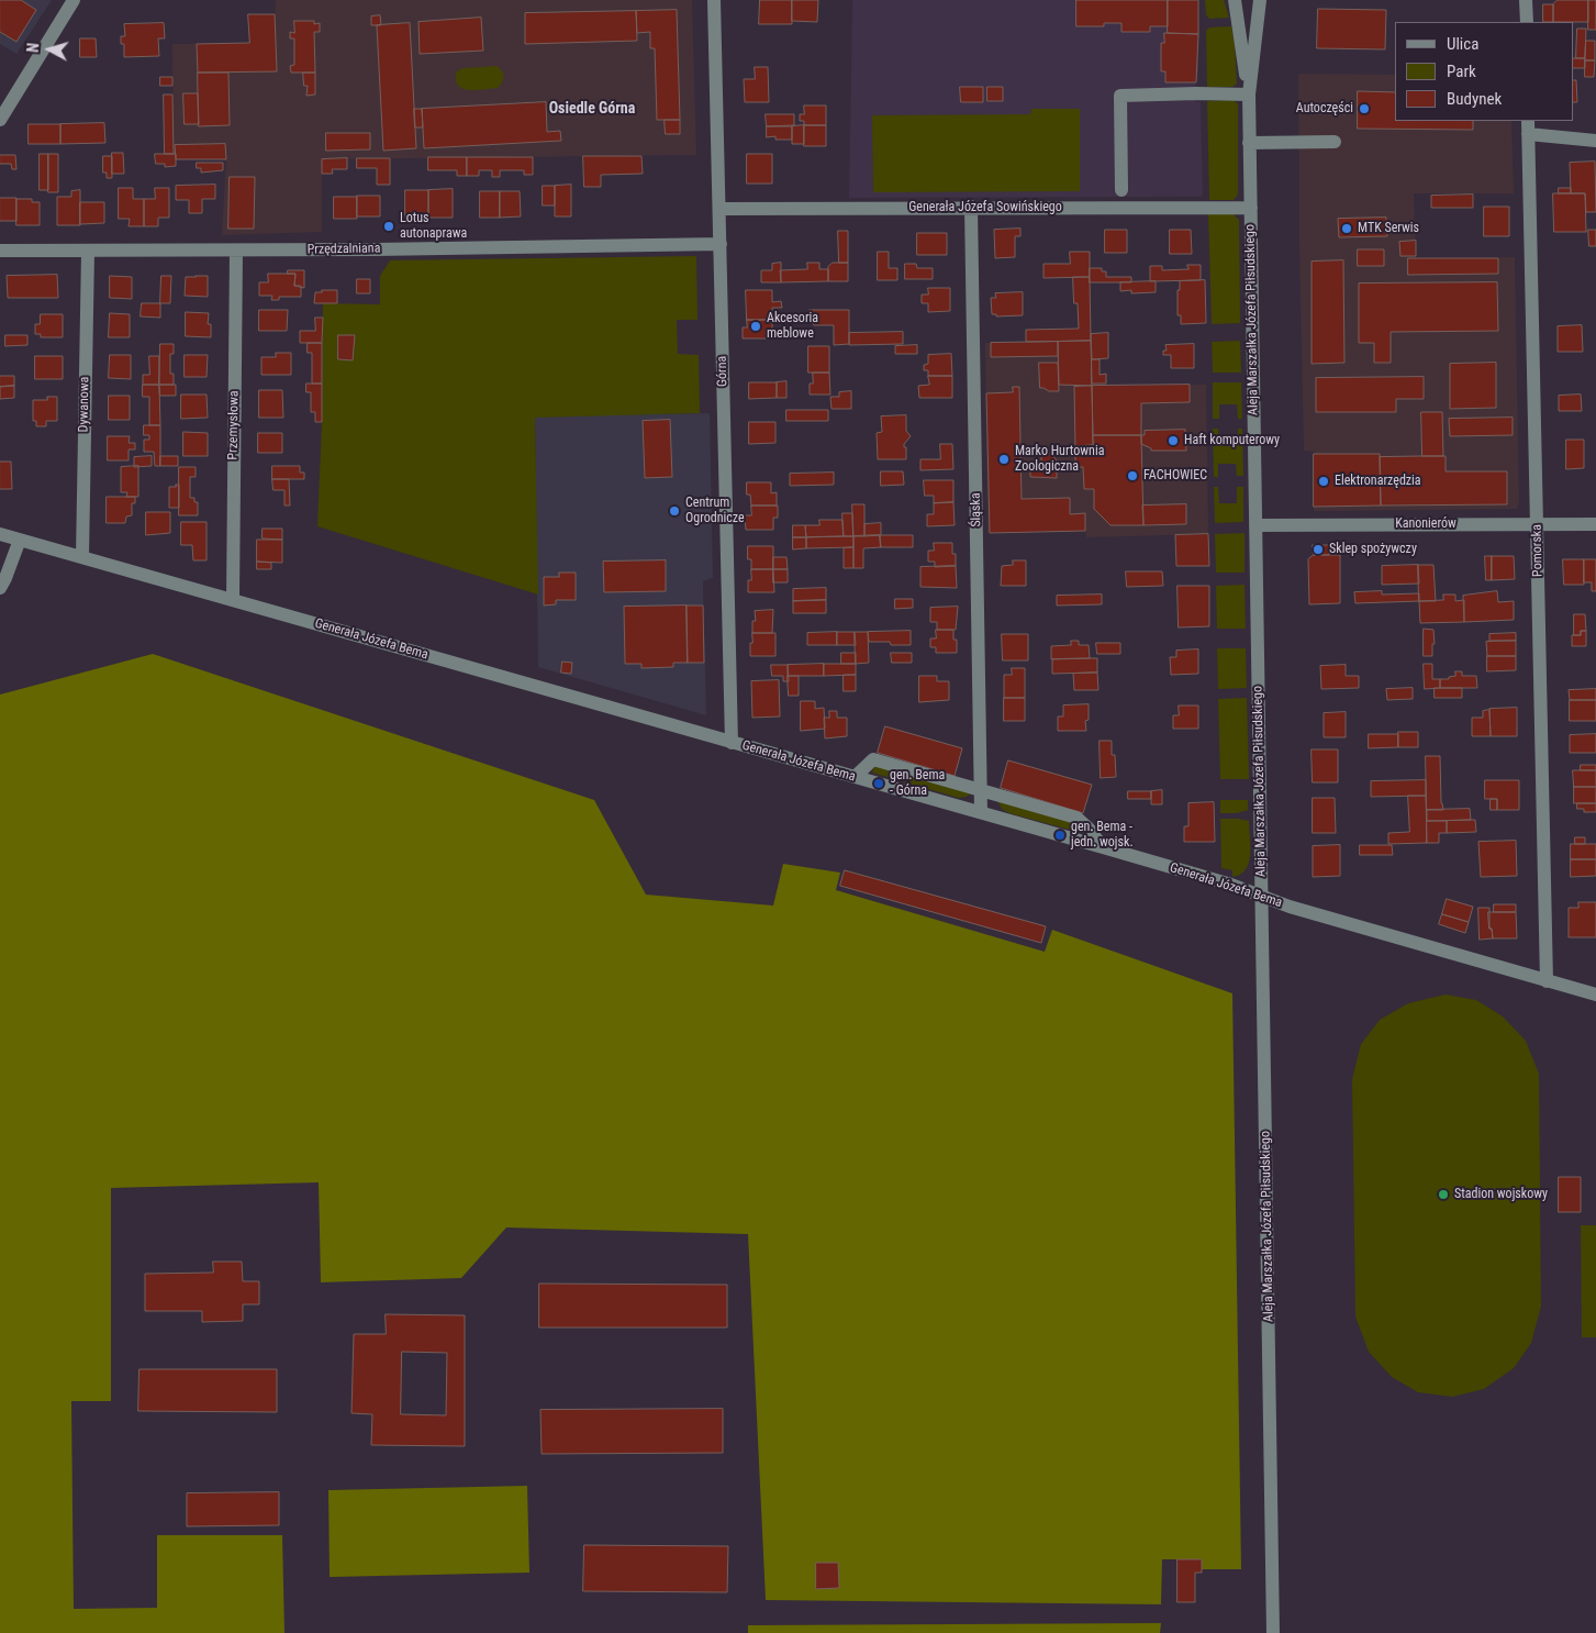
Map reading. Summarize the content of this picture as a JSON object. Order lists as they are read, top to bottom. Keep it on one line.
{"streets":{"street":["Generała Józefa Sowińskiego","Przędzalniana","Aleja Marszałka Józefa Piłsudskiego","Górna","Dywanowa","Przemysłowa","Śląska","Kanonierów","Pomorska","Generała Józefa Bema"]},"crossings":[["Generała Józefa Sowińskiego","Aleja Marszałka Józefa Piłsudskiego"],["Generała Józefa Sowińskiego","Górna"],["Generała Józefa Sowińskiego","Śląska"],["Przędzalniana","Górna"],["Przędzalniana","Dywanowa"],["Przędzalniana","Przemysłowa"],["Aleja Marszałka Józefa Piłsudskiego","Kanonierów"],["Aleja Marszałka Józefa Piłsudskiego","Generała Józefa Bema"],["Górna","Generała Józefa Bema"],["Dywanowa","Generała Józefa Bema"],["Przemysłowa","Generała Józefa Bema"],["Śląska","Generała Józefa Bema"],["Kanonierów","Pomorska"],["Pomorska","Generała Józefa Bema"]],"districts":["Osiedle Górna"],"places":["Autoczęści","Lotus autonaprawa","MTK Serwis","Akcesoria meblowe","Haft komputerowy","Marko Hurtownia Zoologiczna","FACHOWIEC","Elektronarzędzia","Centrum Ogrodnicze","Sklep spożywczy","gen. Bema - Górna","gen. Bema - jedn. wojsk.","Stadion wojskowy"],"legend":["Ulica","Park","Budynek"],"north":"left"}
